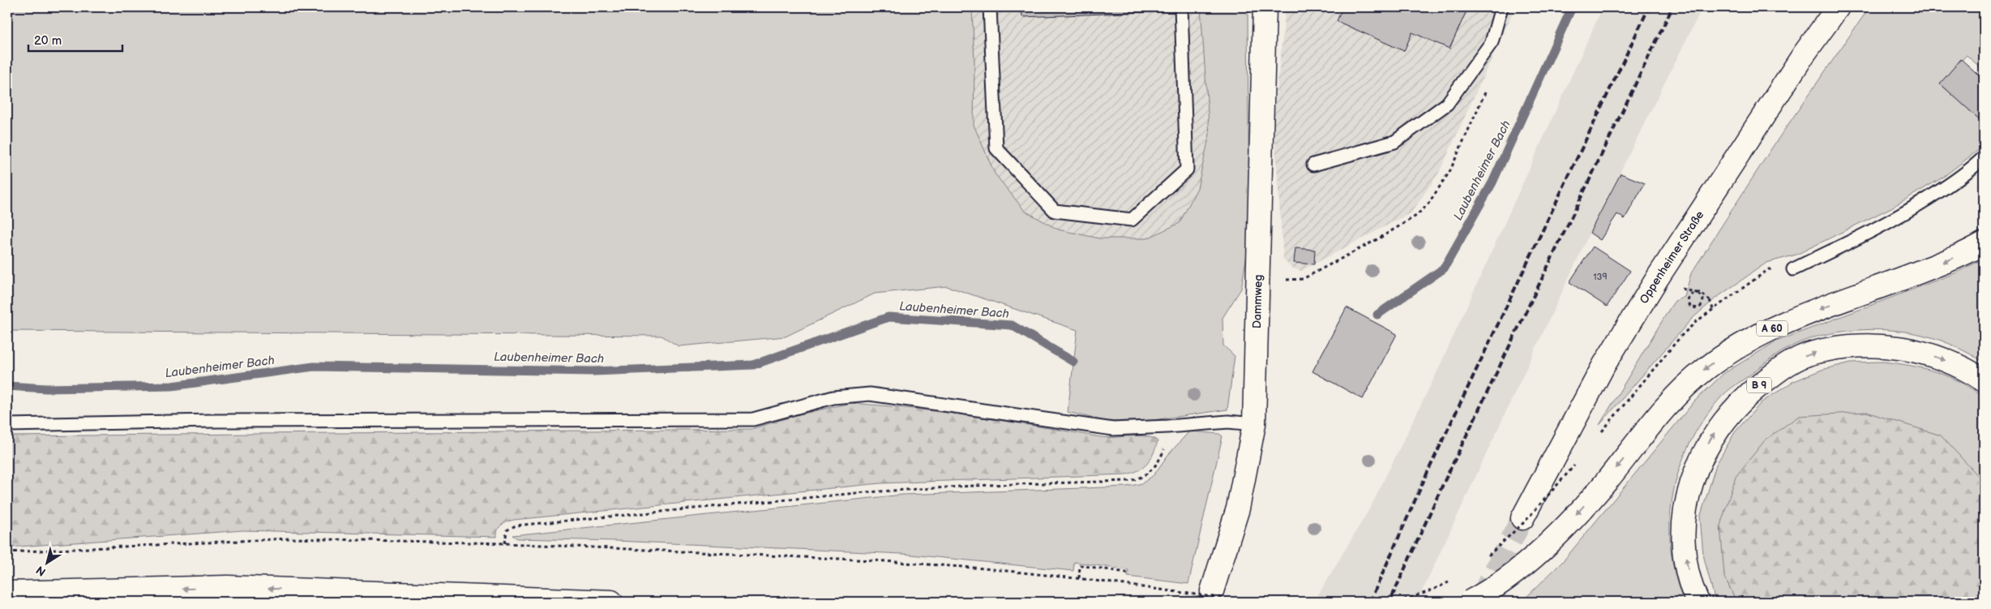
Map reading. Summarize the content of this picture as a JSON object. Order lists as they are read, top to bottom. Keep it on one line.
{"streets":{"main road":["Oppenheimer Straße","Dammweg","A 60","B 9"]},"water":["Laubenheimer Bach"],"house_numbers":["139"],"scale_bar":"20 m","north":"bottom left"}
